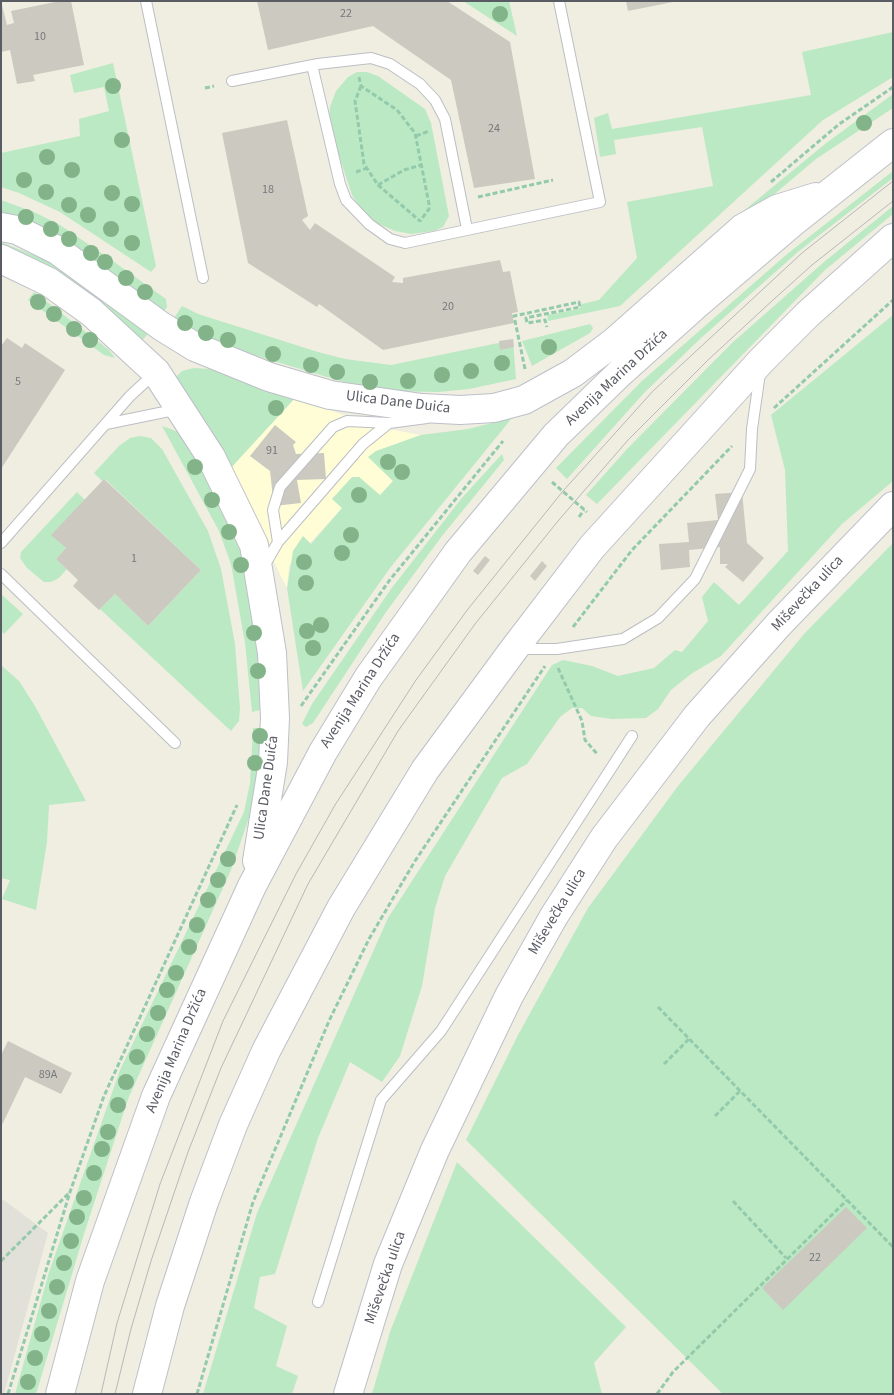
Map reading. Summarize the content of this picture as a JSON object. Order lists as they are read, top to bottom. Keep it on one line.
{"streets":{"main road":["Avenija Marina Držića","Ulica Dane Duića","Miševečka ulica"]},"crossings":[["Avenija Marina Držića","Ulica Dane Duića"]],"house_numbers":["22","10","24","18","20","5","91","1","89A","22"]}
